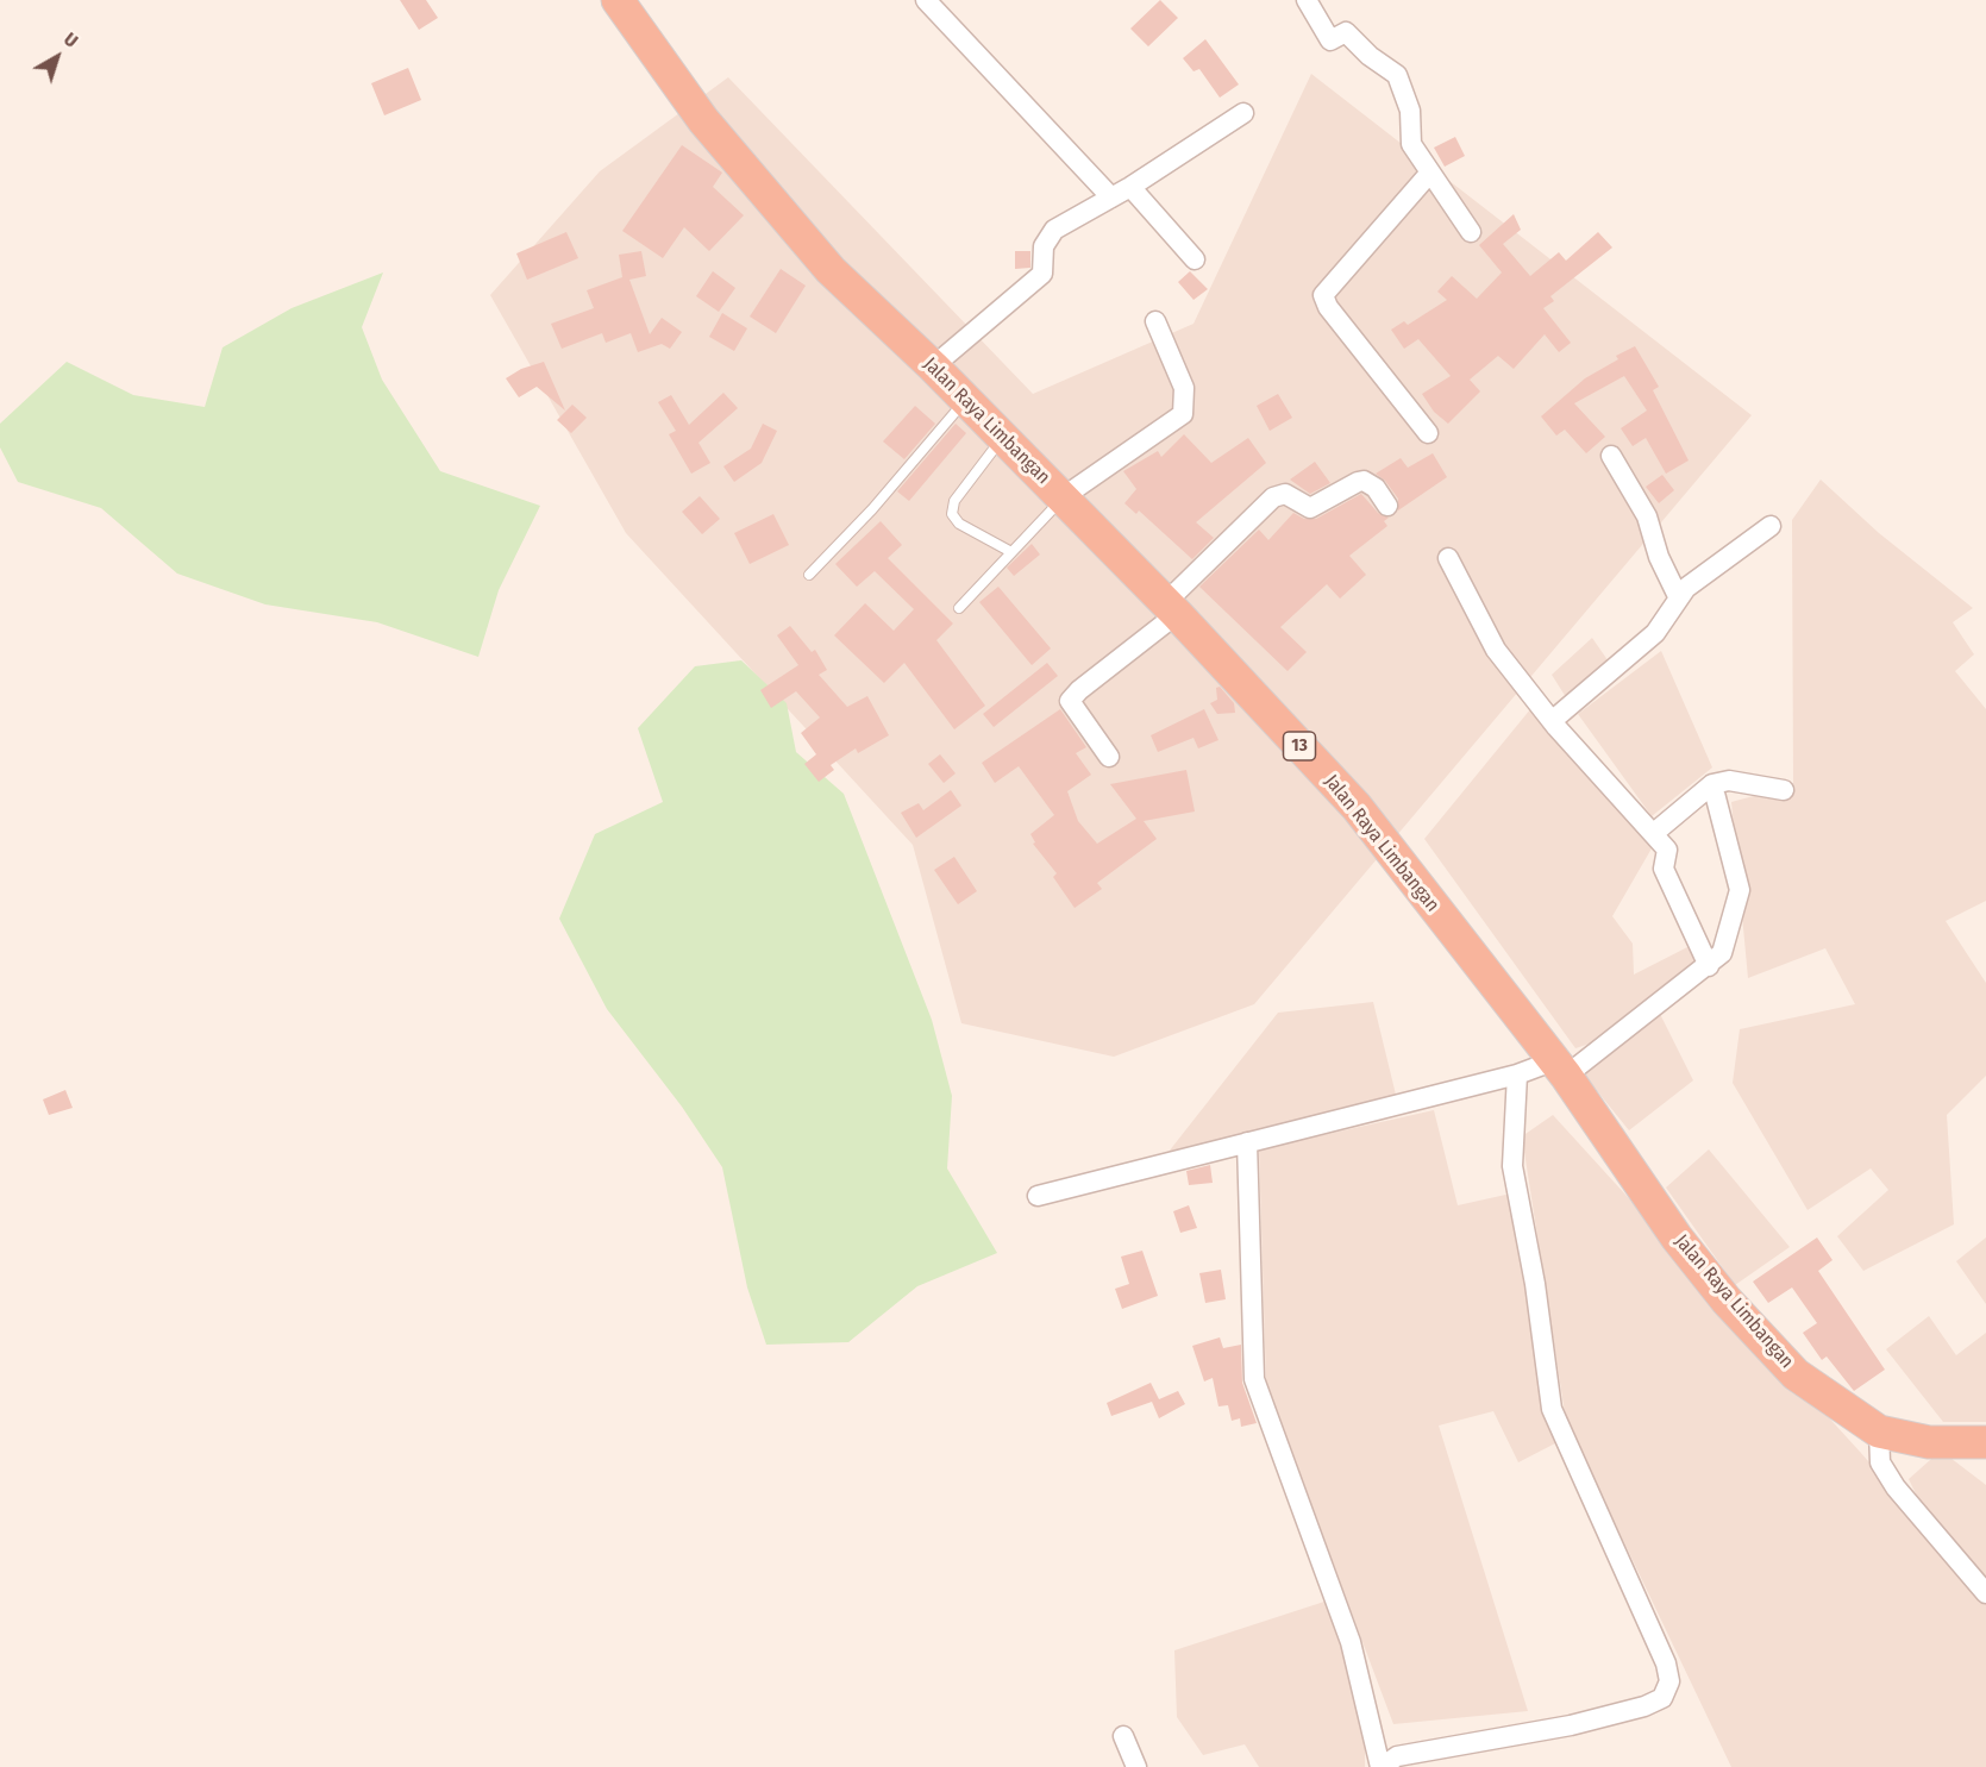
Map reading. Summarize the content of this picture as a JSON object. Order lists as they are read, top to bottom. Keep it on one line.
{"streets":{"highway":["Jalan Raya Limbangan","13"]},"north":"top right"}
